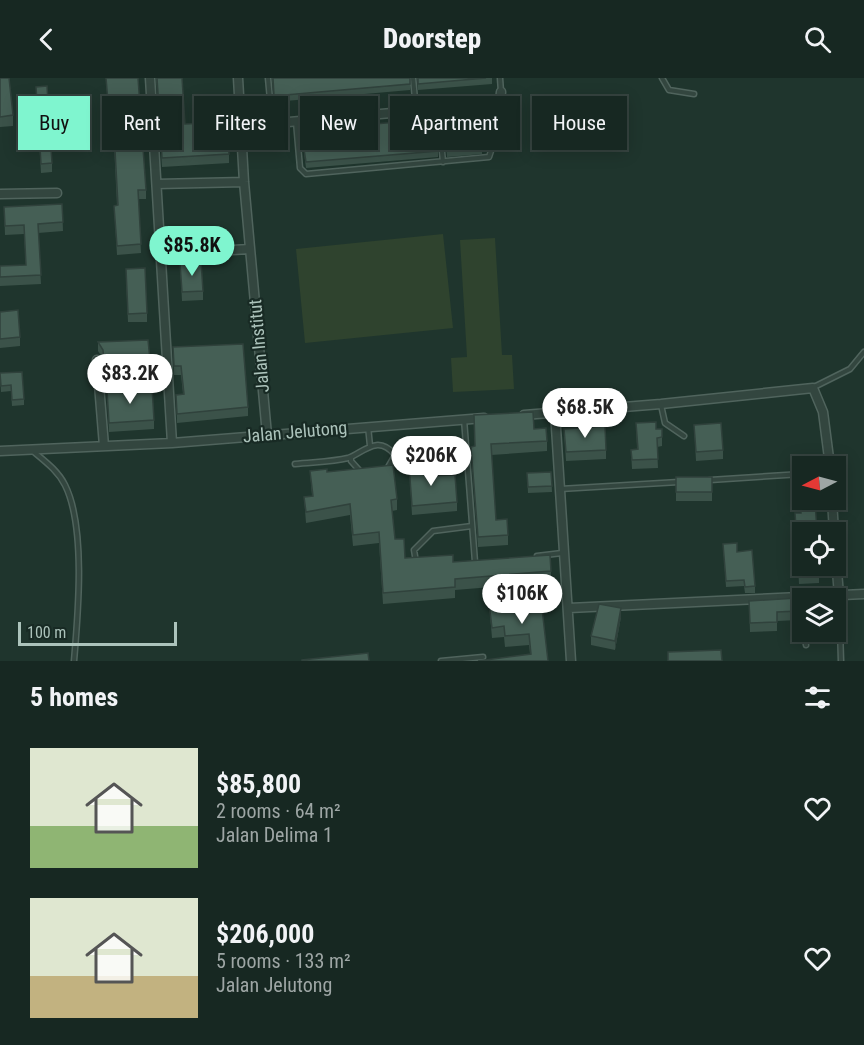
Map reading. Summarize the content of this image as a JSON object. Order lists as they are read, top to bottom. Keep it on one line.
{"streets":{"street":["Jalan Institut","Jalan Jelutong"]},"crossings":[["Jalan Institut","Jalan Jelutong"]],"scale_bar":"100 m","north":"left","page":{"header":"Doorstep","chip":["Buy","Rent","Filters","New","Apartment","House"],"price":["$85.8K","$83.2K","$68.5K","$206K","$106K"],"scale":"100 m","heading":"5 homes","list":[{"name":"$85,800","note":"2 rooms · 64 m² · Jalan Delima 1"},{"name":"$206,000","note":"5 rooms · 133 m² · Jalan Jelutong"}]}}
